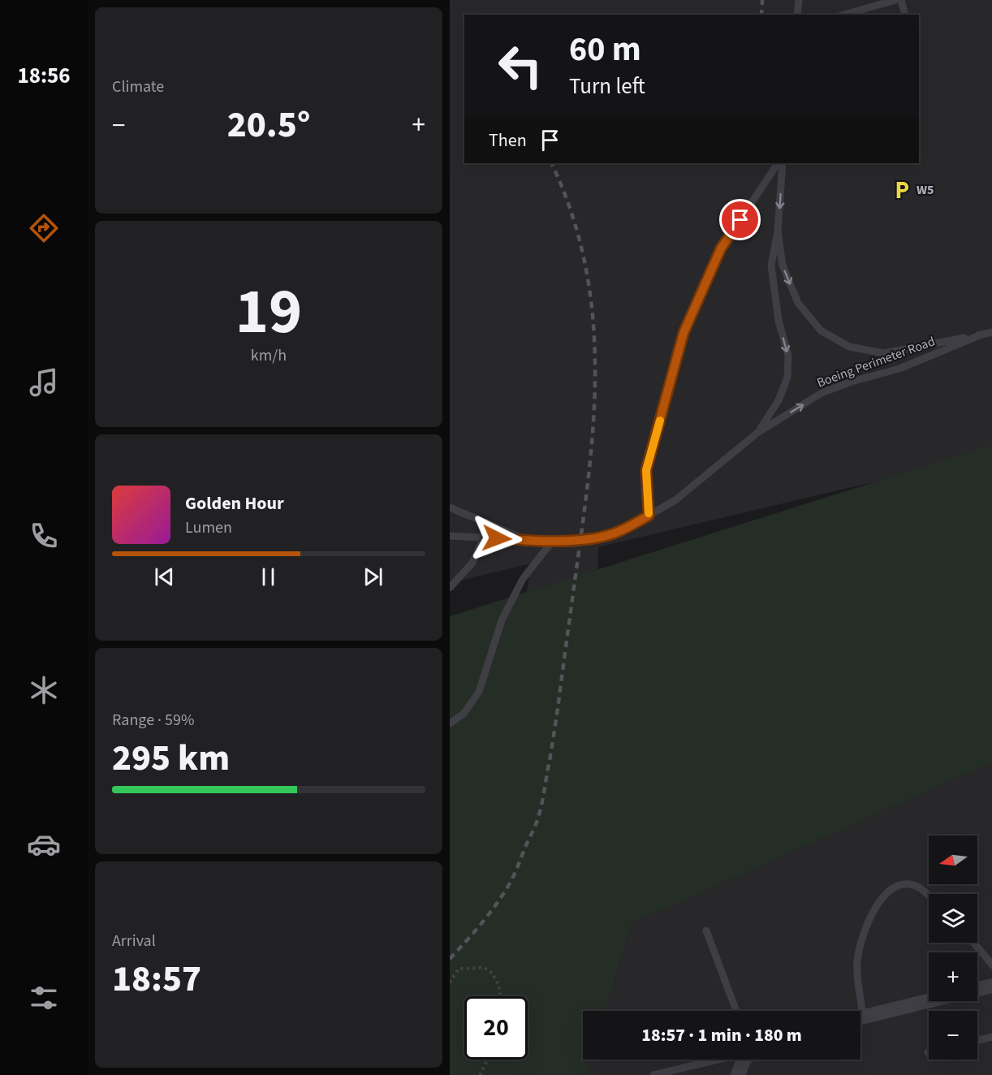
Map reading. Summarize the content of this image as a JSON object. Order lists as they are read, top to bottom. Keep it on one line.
{"streets":{"lane":["Boeing Perimeter Road"]},"places":{"parking":["W5"]},"north":"left","page":{"tabs":"18:56","tile":["Climate",["19","km/h"],["Range · 59%","295 km"],["Arrival","18:57"]],"turn":["60 m","Turn left"],"heat":["−","20.5°","+"],"then":"Then","song":["Golden Hour","Lumen"],"map_buttons":["+","−"],"limit":"20","trip":"18:57 · 1 min · 180 m"}}
